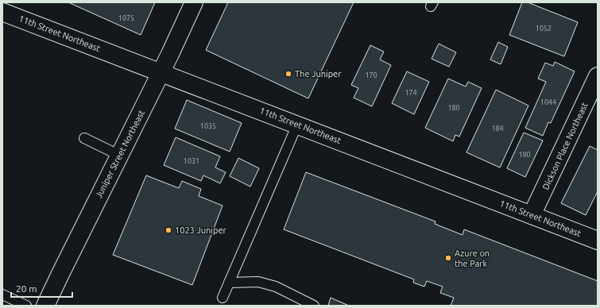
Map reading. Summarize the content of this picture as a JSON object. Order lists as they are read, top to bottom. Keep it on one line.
{"streets":{"street":["11th Street Northeast","Dickson Place Northeast","Juniper Street Northeast"]},"crossings":[["11th Street Northeast","Dickson Place Northeast"],["11th Street Northeast","Juniper Street Northeast"]],"places":["The Juniper","1023 Juniper","Azure on the Park"],"house_numbers":["1075","1052","170","174","1044","180","1035","184","190","1031"],"scale_bar":"20 m"}
